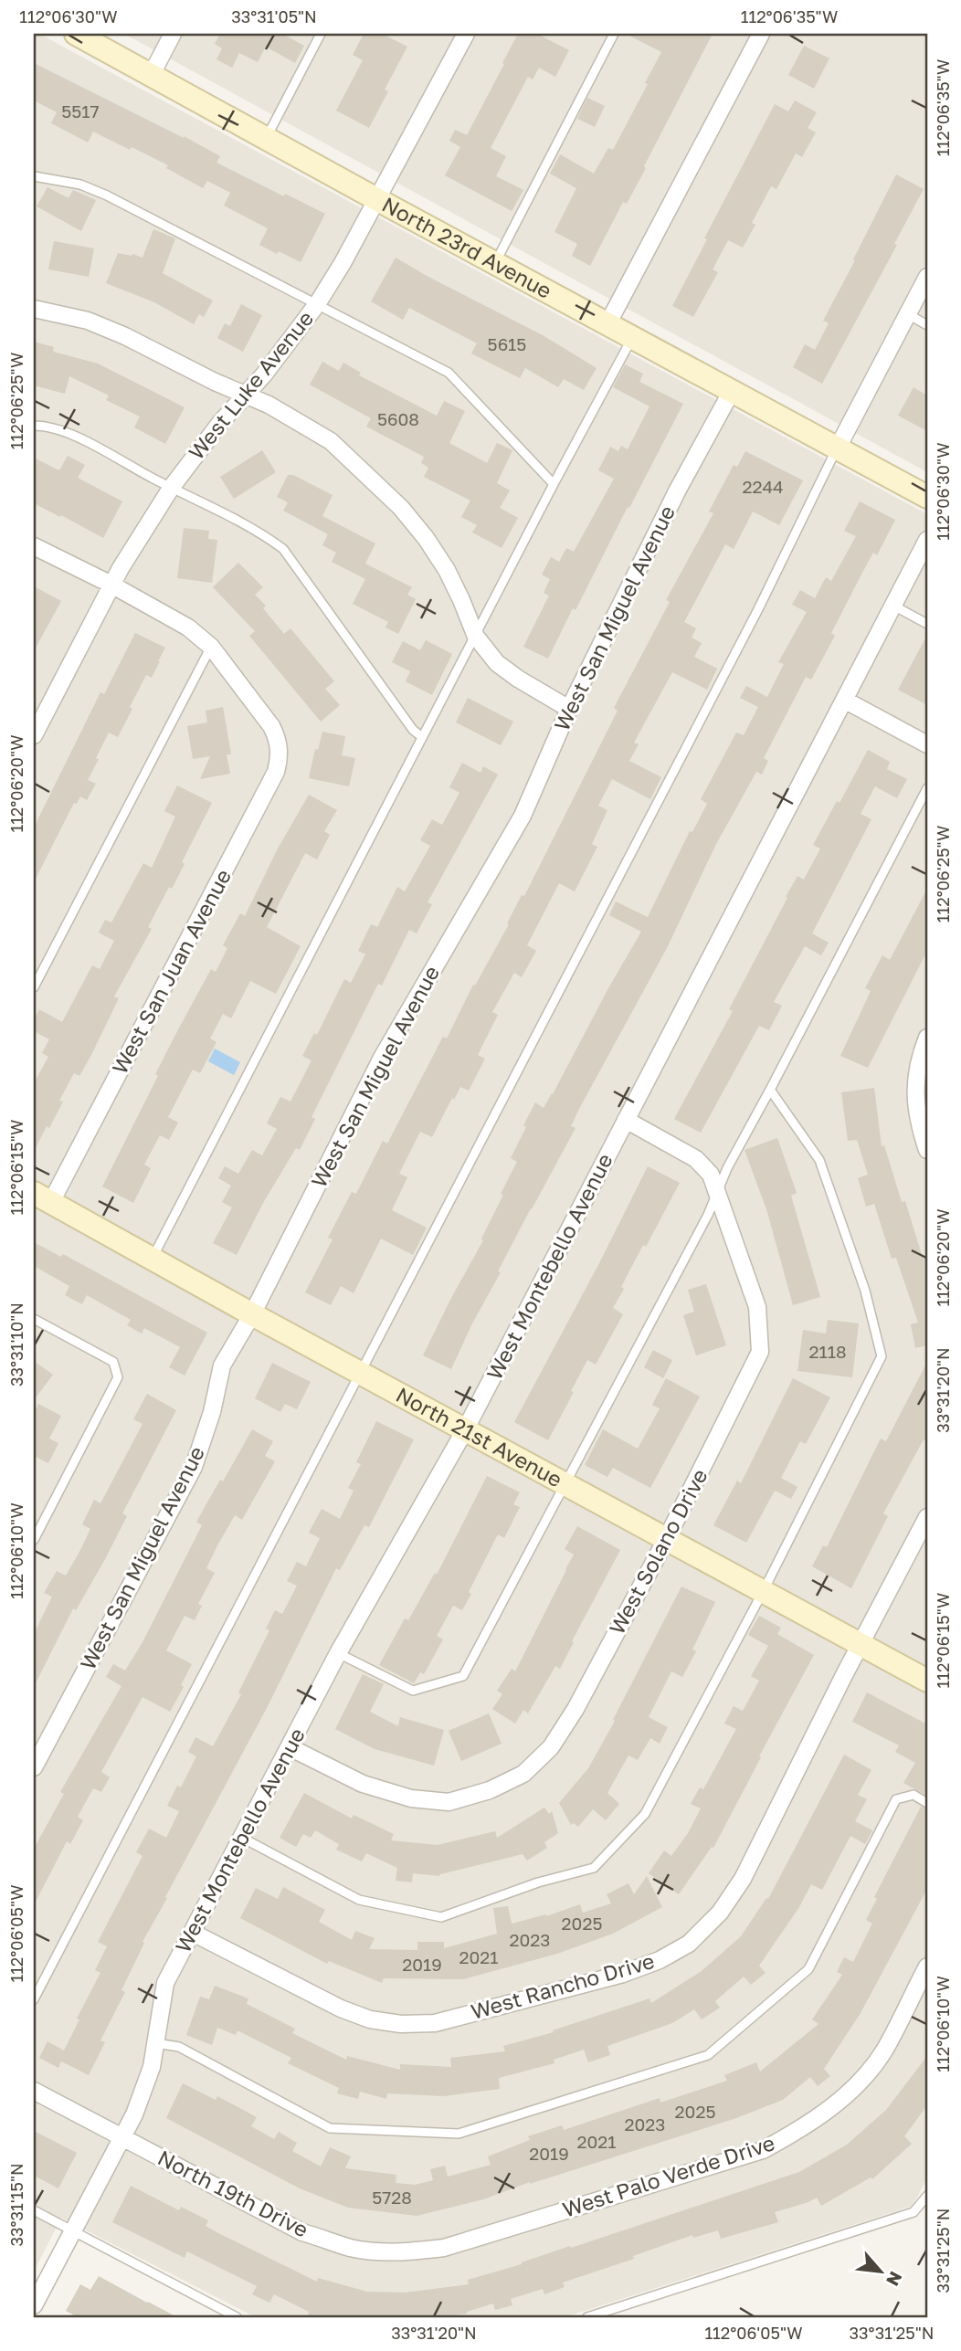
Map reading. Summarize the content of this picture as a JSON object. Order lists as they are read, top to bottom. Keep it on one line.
{"streets":{"street":["North 23rd Avenue","West Luke Avenue","West San Miguel Avenue","West San Juan Avenue","West Montebello Avenue","North 21st Avenue","West Solano Drive","West Rancho Drive","West Palo Verde Drive","North 19th Drive"]},"crossings":[["North 23rd Avenue","West Luke Avenue"],["North 23rd Avenue","West San Miguel Avenue"],["West San Miguel Avenue","North 21st Avenue"],["West San Juan Avenue","North 21st Avenue"],["West Montebello Avenue","North 21st Avenue"],["West Montebello Avenue","West Solano Drive"],["West Montebello Avenue","West Rancho Drive"],["West Montebello Avenue","North 19th Drive"],["North 21st Avenue","West Solano Drive"],["North 21st Avenue","West Rancho Drive"],["West Palo Verde Drive","North 19th Drive"]],"house_numbers":["5517","5615","5608","2244","2118","2025","2023","2021","2019","2025","2023","2021","2019","5728"],"north":"bottom right","coordinates":["112°06'30\"W","33°31'05\"N","112°06'35\"W","112°06'25\"W","112°06'20\"W","112°06'15\"W","33°31'10\"N","33°31'20\"N","112°06'10\"W","112°06'05\"W","33°31'15\"N","33°31'25\"N"]}
